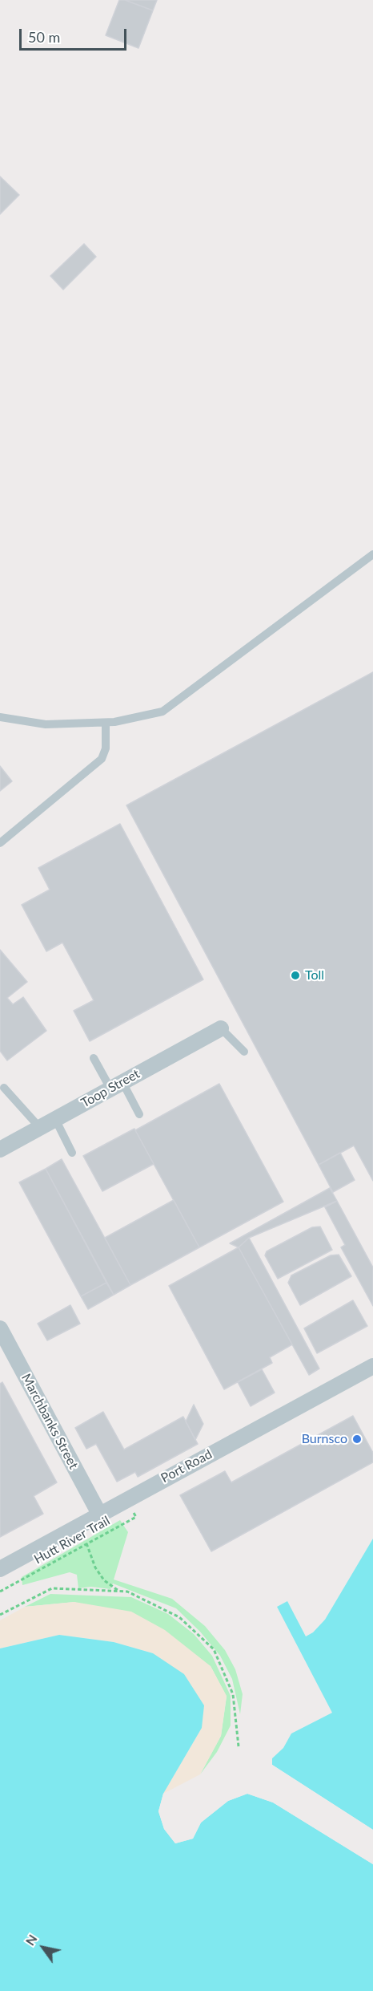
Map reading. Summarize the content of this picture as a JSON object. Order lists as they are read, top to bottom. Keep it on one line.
{"streets":{"street":["Toop Street","Marchbanks Street","Port Road"],"path":["Hutt River Trail"]},"crossings":[["Marchbanks Street","Port Road"],["Port Road","Hutt River Trail"]],"places":["Toll","Burnsco"],"scale_bar":"50 m","north":"top left"}
